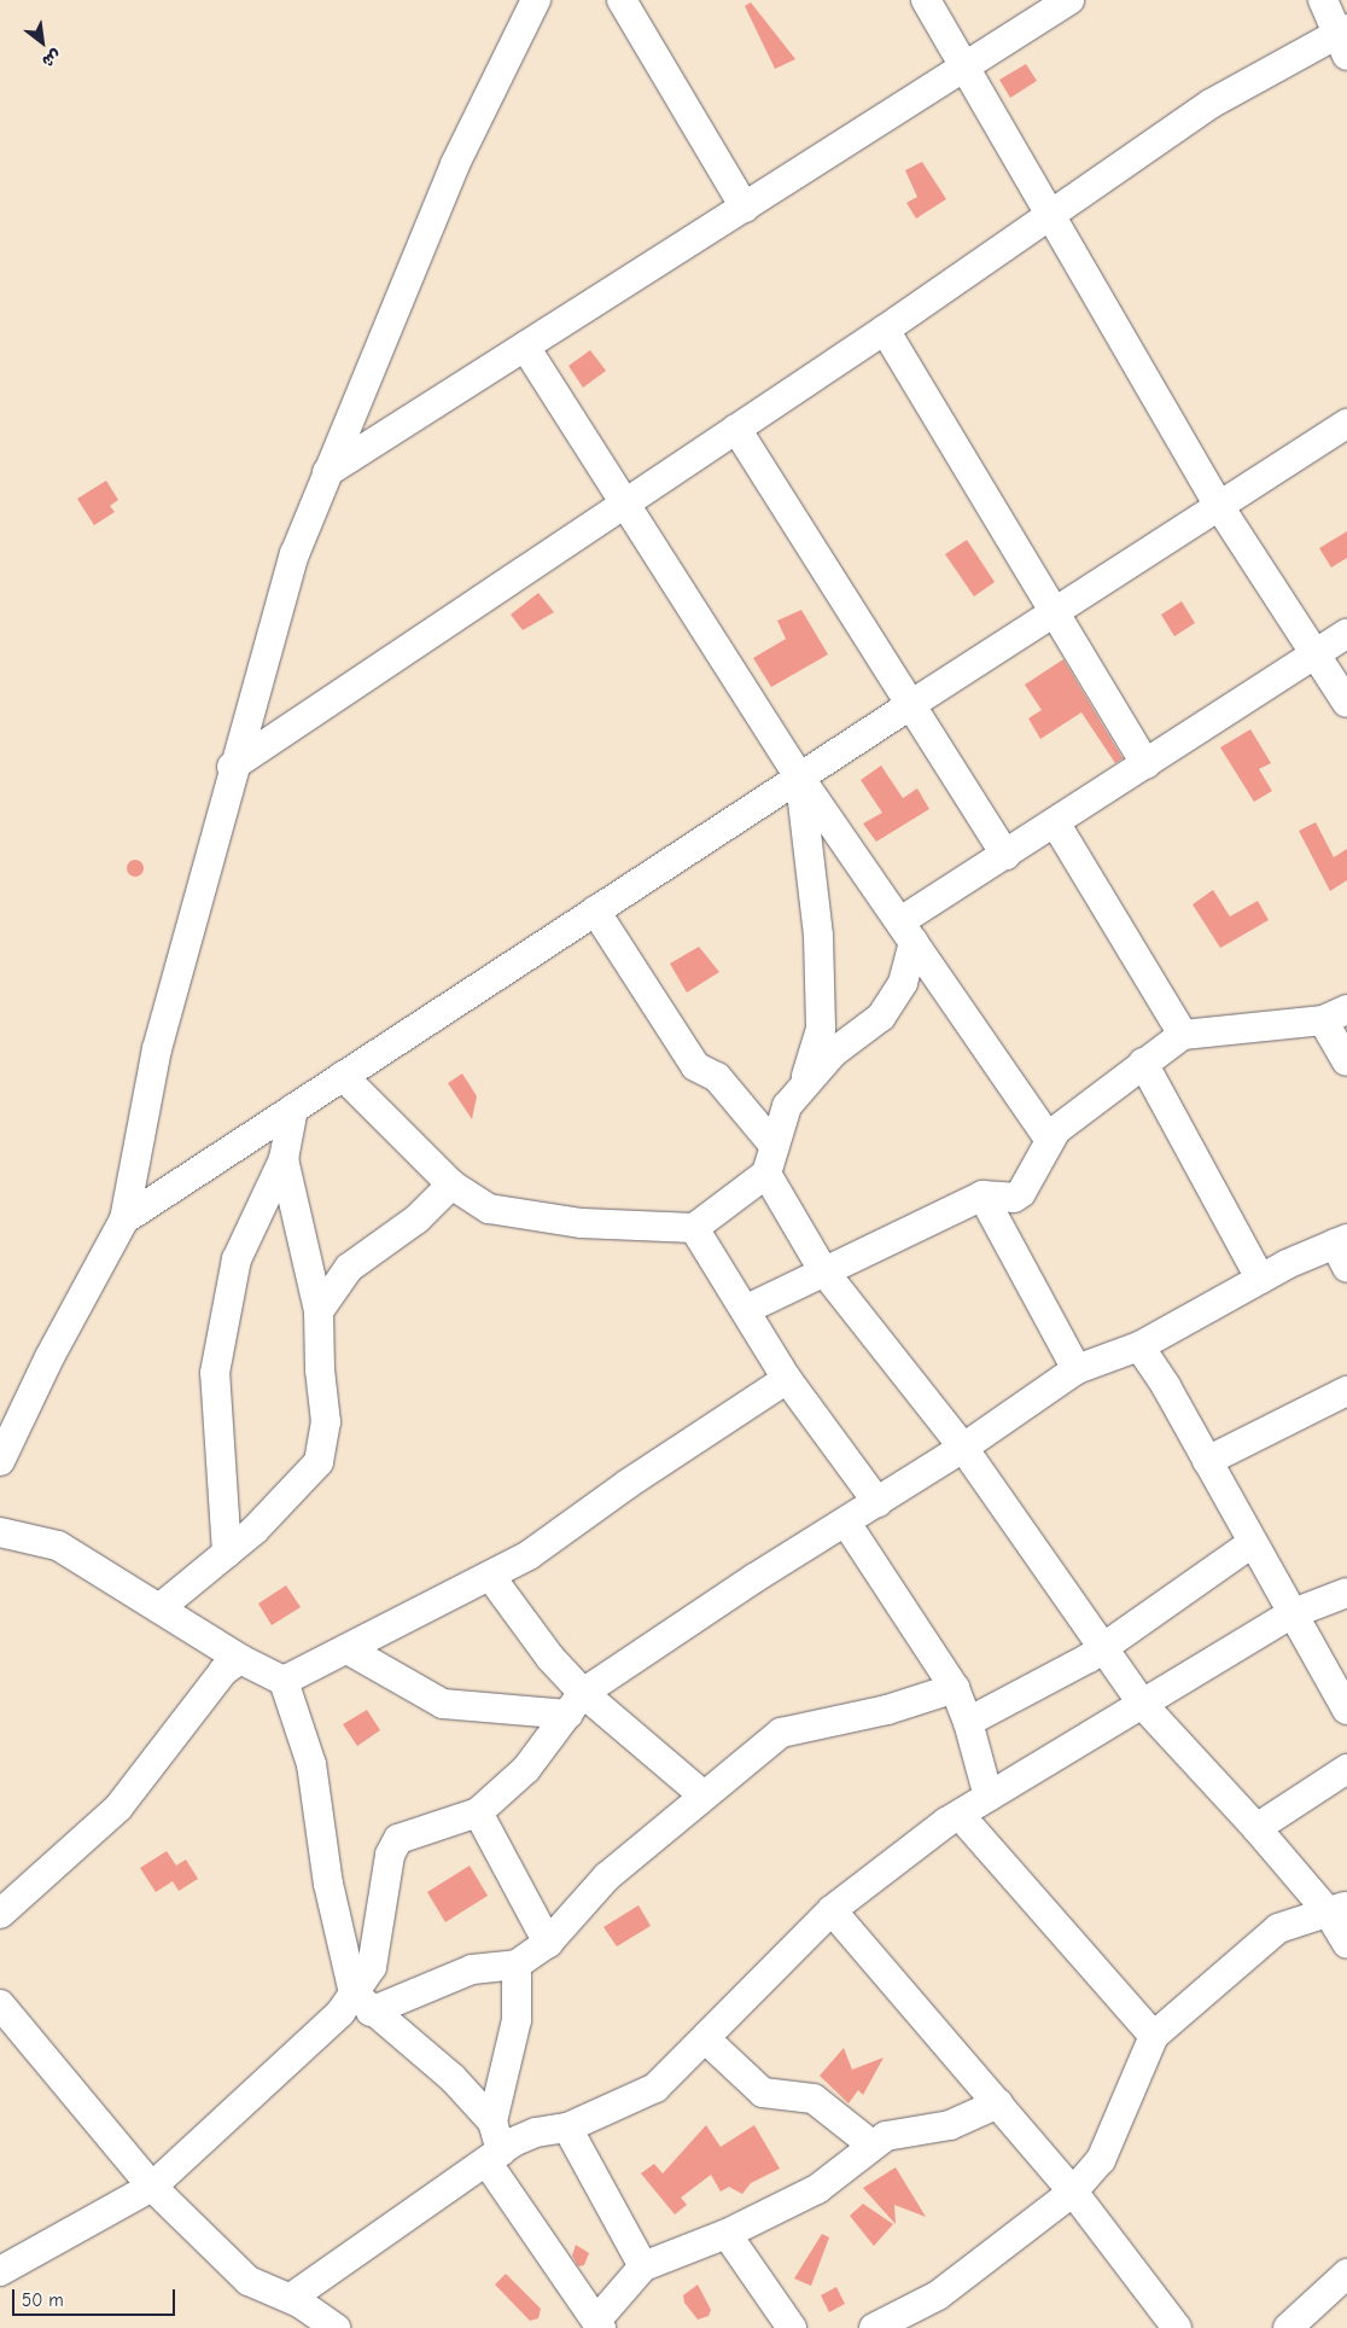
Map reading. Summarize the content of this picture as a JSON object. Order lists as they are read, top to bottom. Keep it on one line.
{"scale_bar":"50 m","north":"bottom right"}
